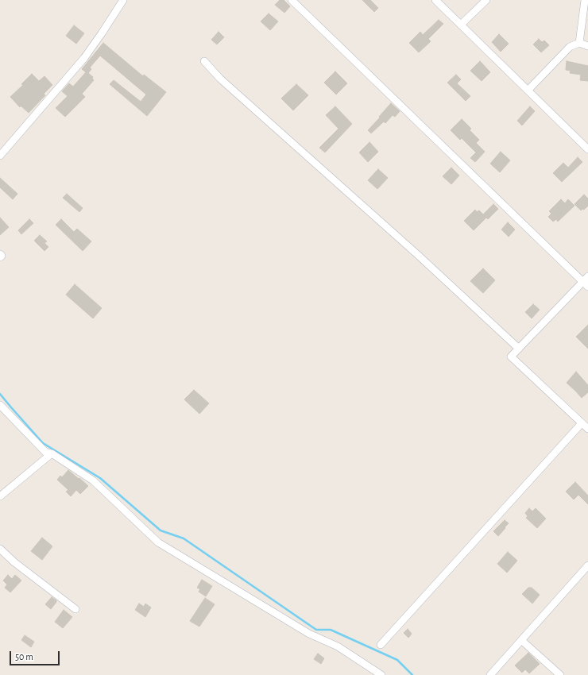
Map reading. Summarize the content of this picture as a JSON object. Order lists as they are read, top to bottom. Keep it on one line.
{"scale_bar":"50 m"}
